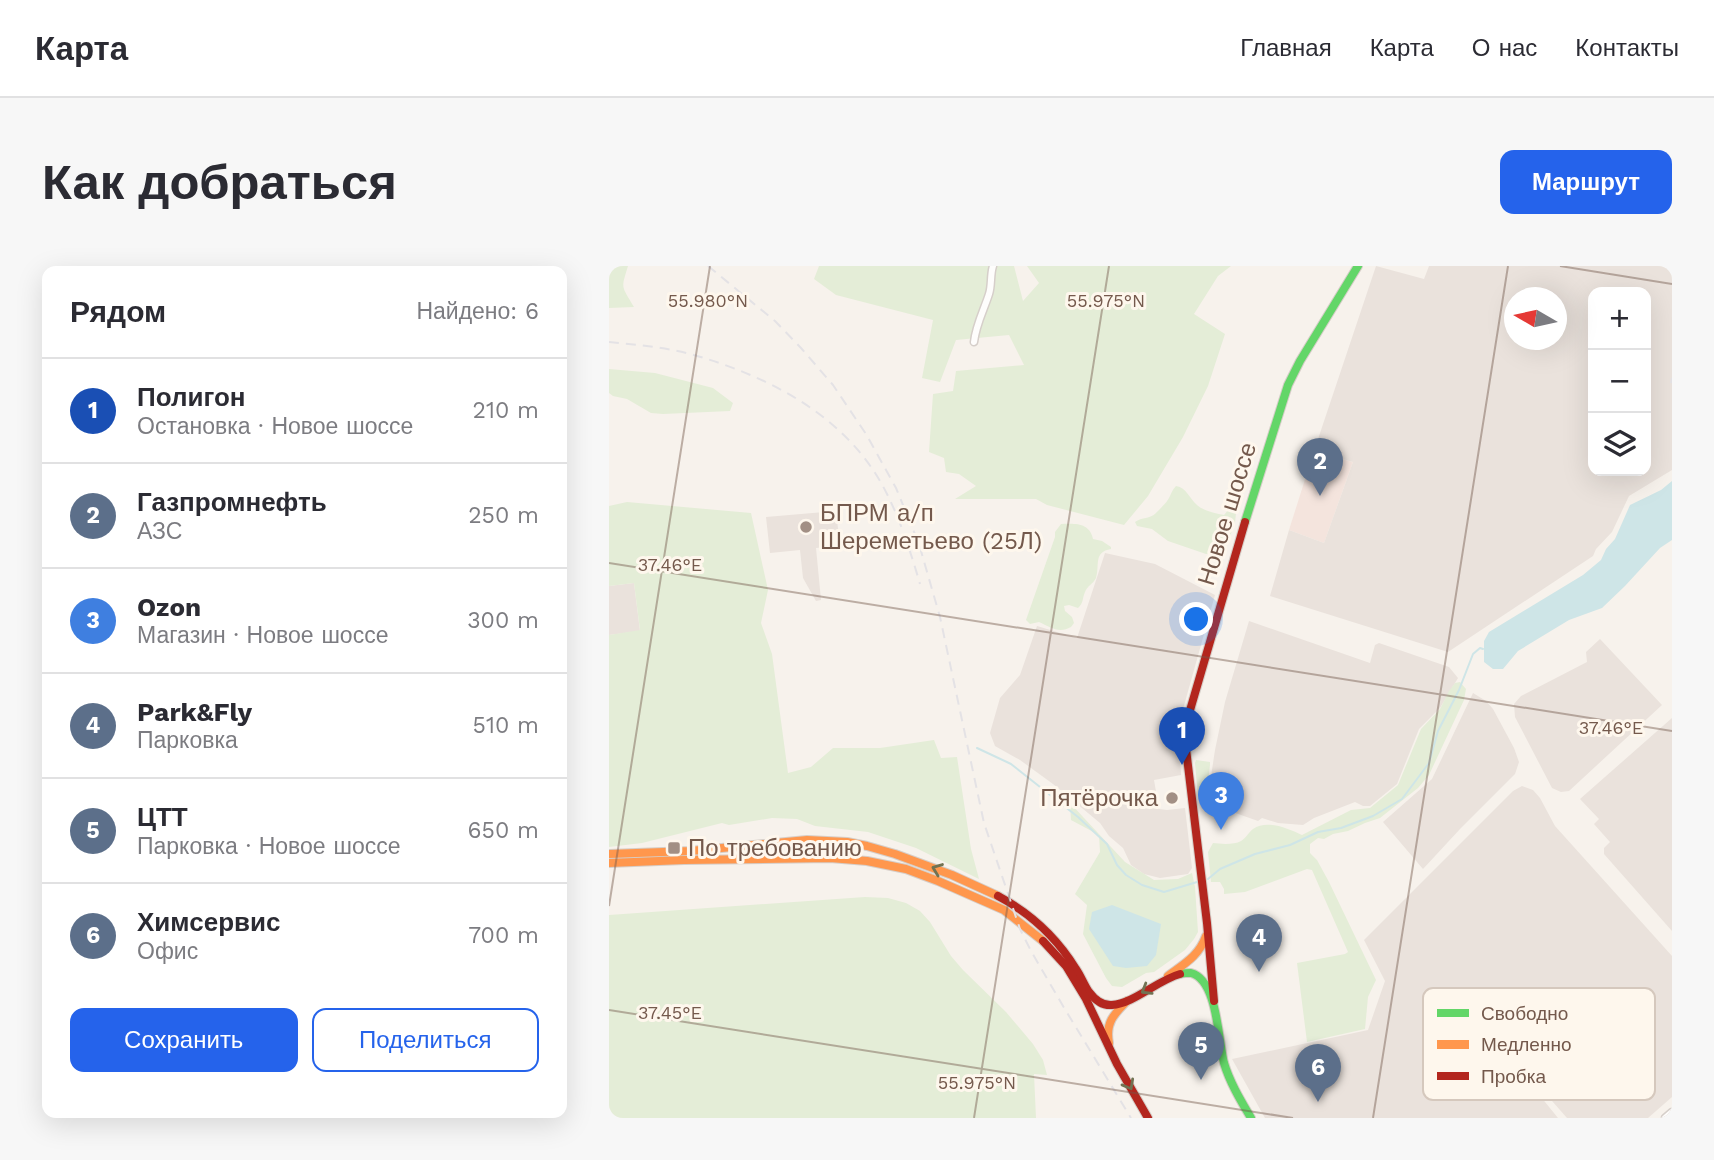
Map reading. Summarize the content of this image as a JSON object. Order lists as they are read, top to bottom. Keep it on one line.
{"streets":{"main road":["Новое шоссе"]},"places":{"other":["БПРМ а/п Шереметьево (25Л)","Пятёрочка"],"transit":["По требованию"]},"legend":["Свободно","Медленно","Пробка"],"north":"left","page":{"header":"Карта","nav":["Главная","Карта","О нас","Контакты"],"buttons":["Маршрут",["Сохранить","Поделиться"]],"title":"Как добраться","heading":["Рядом","Найдено: 6"],"map_buttons":["+","−"],"list":[{"mark":"1","name":"Полигон","note":"Остановка · Новое шоссе","value":"210 m"},{"mark":"2","name":"Газпромнефть","note":"АЗС","value":"250 m"},{"mark":"3","name":"Ozon","note":"Магазин · Новое шоссе","value":"300 m"},{"mark":"4","name":"Park&Fly","note":"Парковка","value":"510 m"},{"mark":"5","name":"ЦТТ","note":"Парковка · Новое шоссе","value":"650 m"},{"mark":"6","name":"Химсервис","note":"Офис","value":"700 m"}],"pins":["2","1","3","4","5","6"]},"coordinates":["55.980°N","55.975°N","37.46°E","37.45°E"]}
